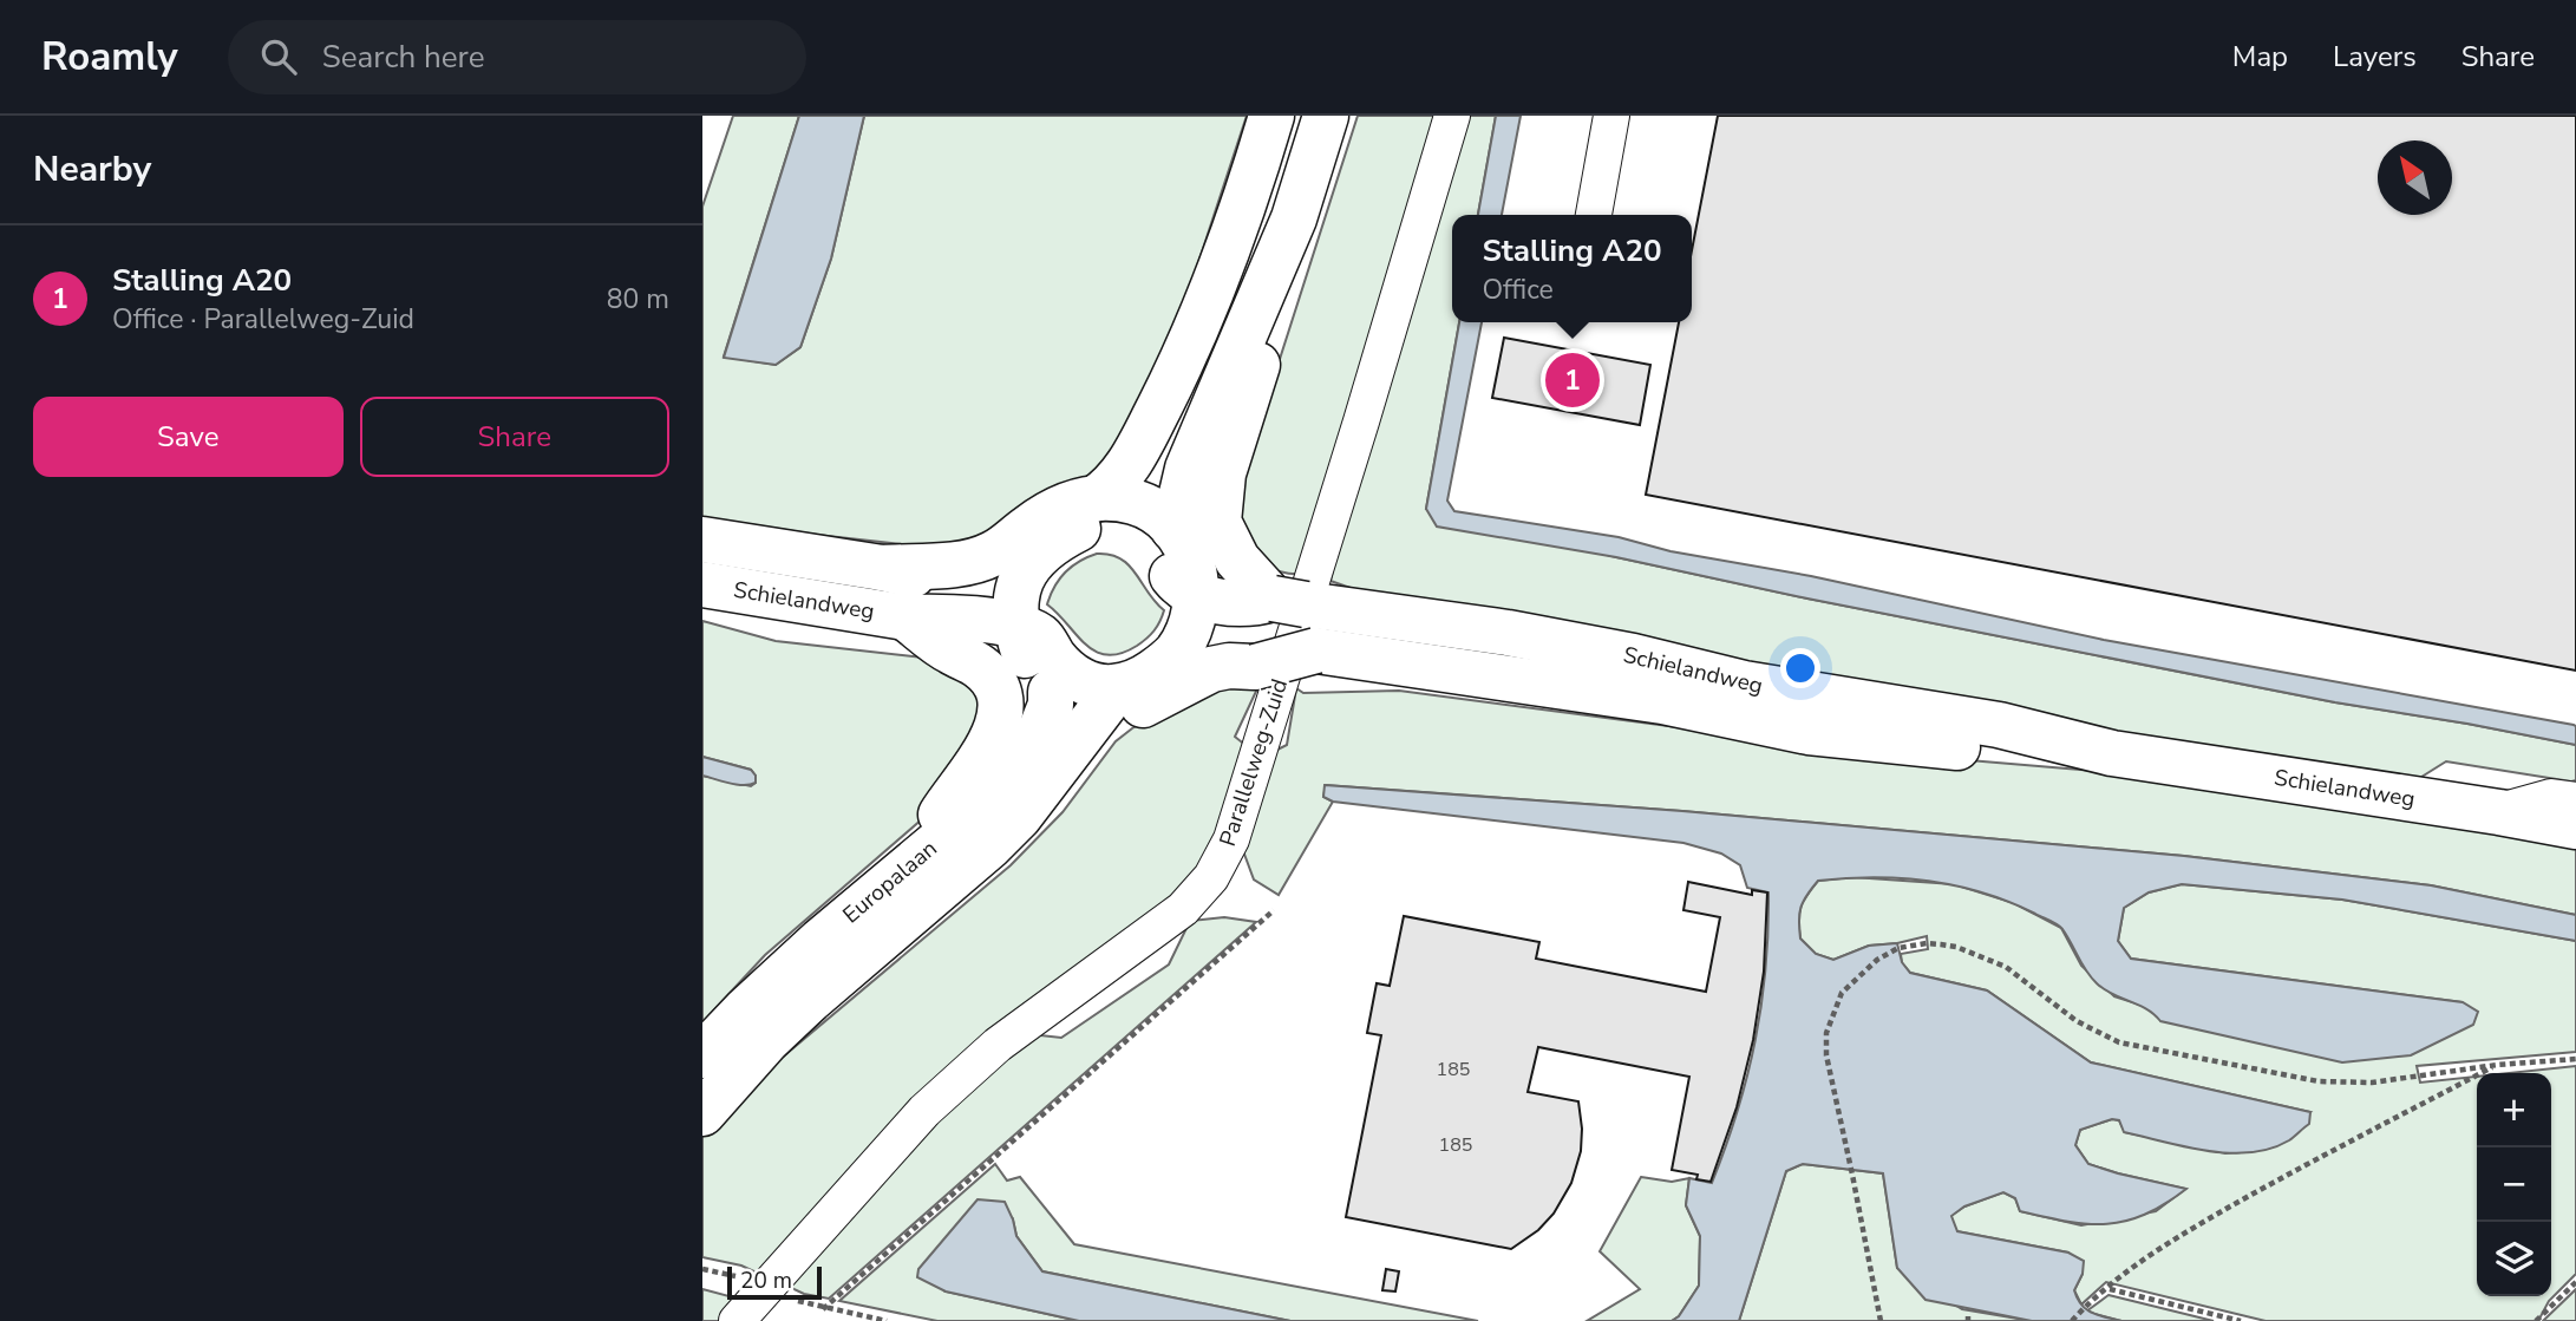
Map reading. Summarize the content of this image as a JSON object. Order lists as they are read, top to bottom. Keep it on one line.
{"streets":{"main road":["Schielandweg","Europalaan"],"street":["Parallelweg-Zuid"]},"crossings":[["Schielandweg","Europalaan"]],"house_numbers":["185","185"],"scale_bar":"20 m","north":"top left","page":{"header":"Roamly","search":"Search here","nav":["Map","Layers","Share"],"heading":"Nearby","popup":["Stalling A20","Office"],"list":[{"mark":"1","name":"Stalling A20","note":"Office · Parallelweg-Zuid","value":"80 m"}],"pins":"1","buttons":["Save","Share"],"map_buttons":["+","−"],"scale":"20 m"}}
